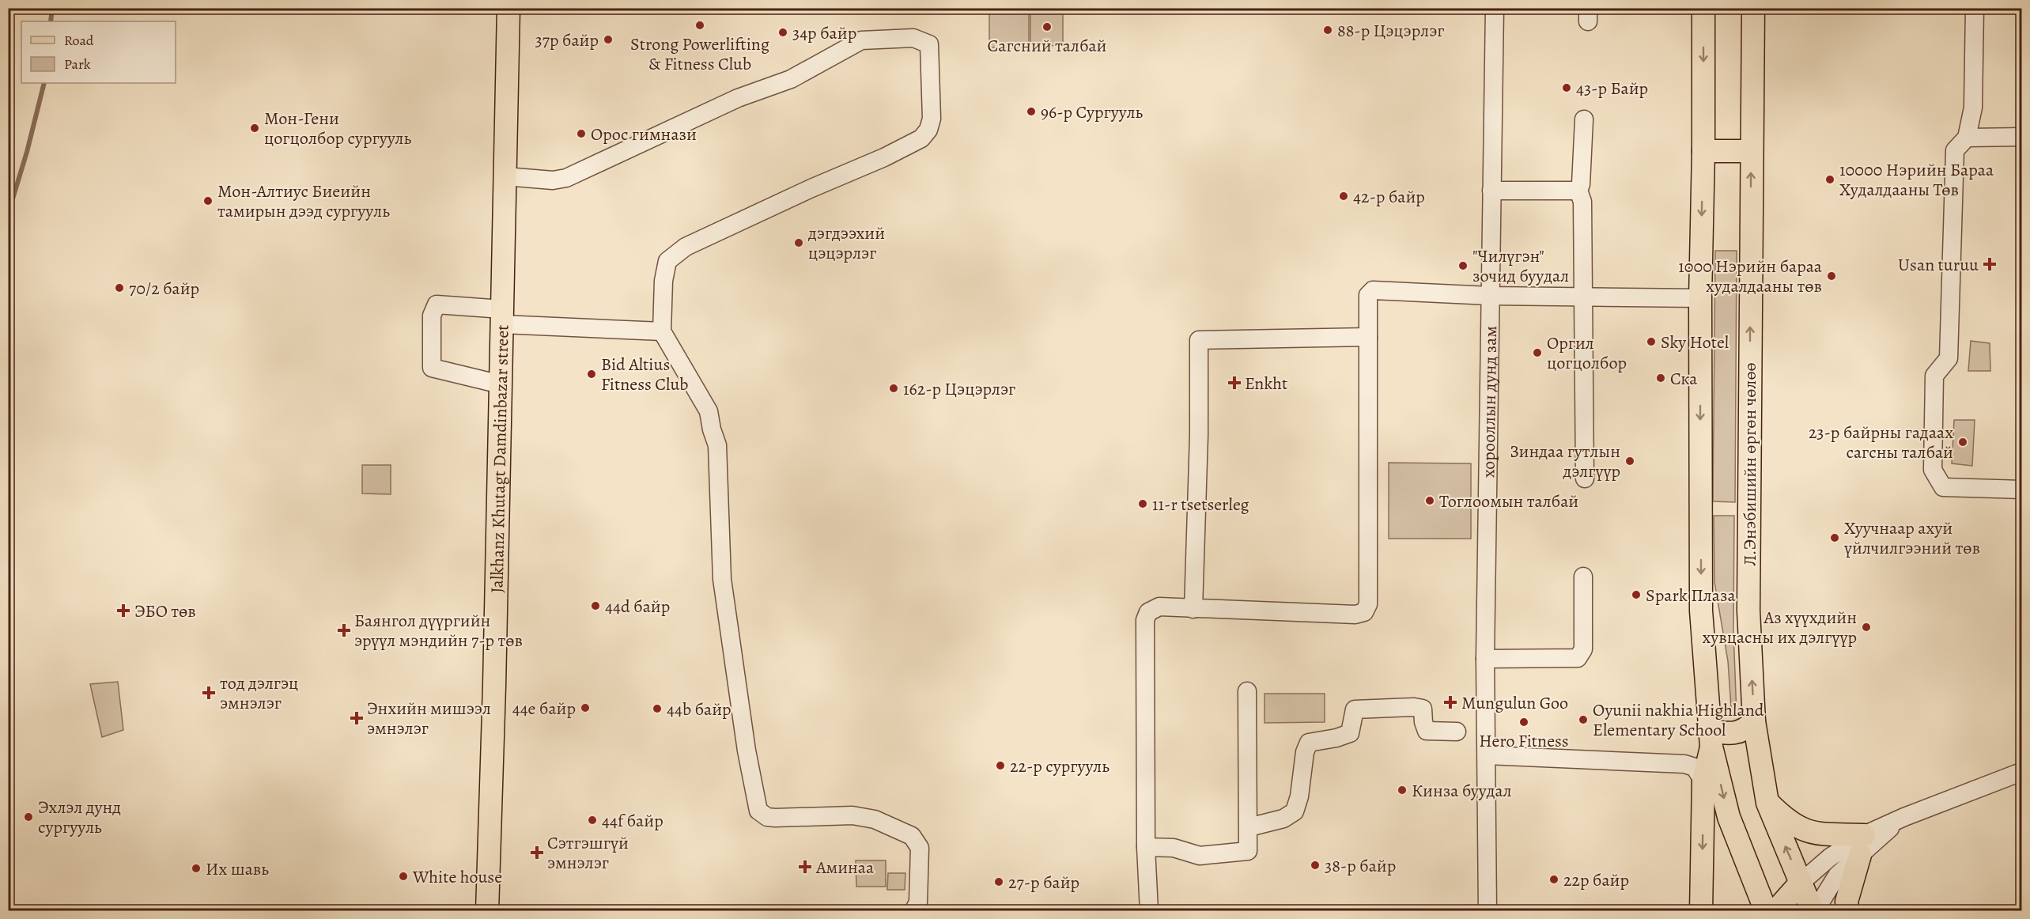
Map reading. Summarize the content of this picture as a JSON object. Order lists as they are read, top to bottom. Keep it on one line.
{"streets":{"main road":["Jalkhanz Khutagt Damdinbazar street","Л.Энэбишийн өргөн чөлөө"],"street":["хорооллын дунд зам"]},"places":{"other":["Strong Powerlifting & Fitness Club","Сагсний талбай","88-р Цэцэрлэг","34р байр","37р байр","43-р Байр","96-р Сургууль","Мон-Гени цогцолбор сургууль","Орос гимнази","10000 Нэрийн Бараа Худалдааны Төв","42-p байр","Мон-Алтиус Биеийн тамирын дээд сургууль","дэгдээхий цэцэрлэг","\"Чилүгэн\" зочид буудал","1000 Нэрийн бараа худалдааны төв","70/2 байр","Sky Hotel","Oргил цогцолбор","Bid Altius Fitness Club","Ска","162-р Цэцэрлэг","23-р байрны гадаах сагсны талбай","Зиндаа гутлын дэлгүүр","Тоглоомын талбай","11-r tsetserleg","Хуучнаар ахуй үйлчилгээний төв","Spark Плаза","44d байр","Аз хүүхдийн хувцасны их дэлгүүр","44e байр","44b байр","Oyunii nakhia Highland Elementary School","Hero Fitness","22-р сургууль","Кинза буудал","Эхлэл дунд сургууль","44f байр","38-р байр","Их шавь","White house","22р байр","27-р байр"],"health":["Usan turuu","Enkht","ЭБО төв","Баянгол дүүргийн эрүүл мэндийн 7-р төв","тод дэлгэц эмнэлэг","Mungulun Goo","Энхийн мишээл эмнэлэг","Сэтгэшгүй эмнэлэг","Аминаа"]},"legend":["Road","Park"]}
